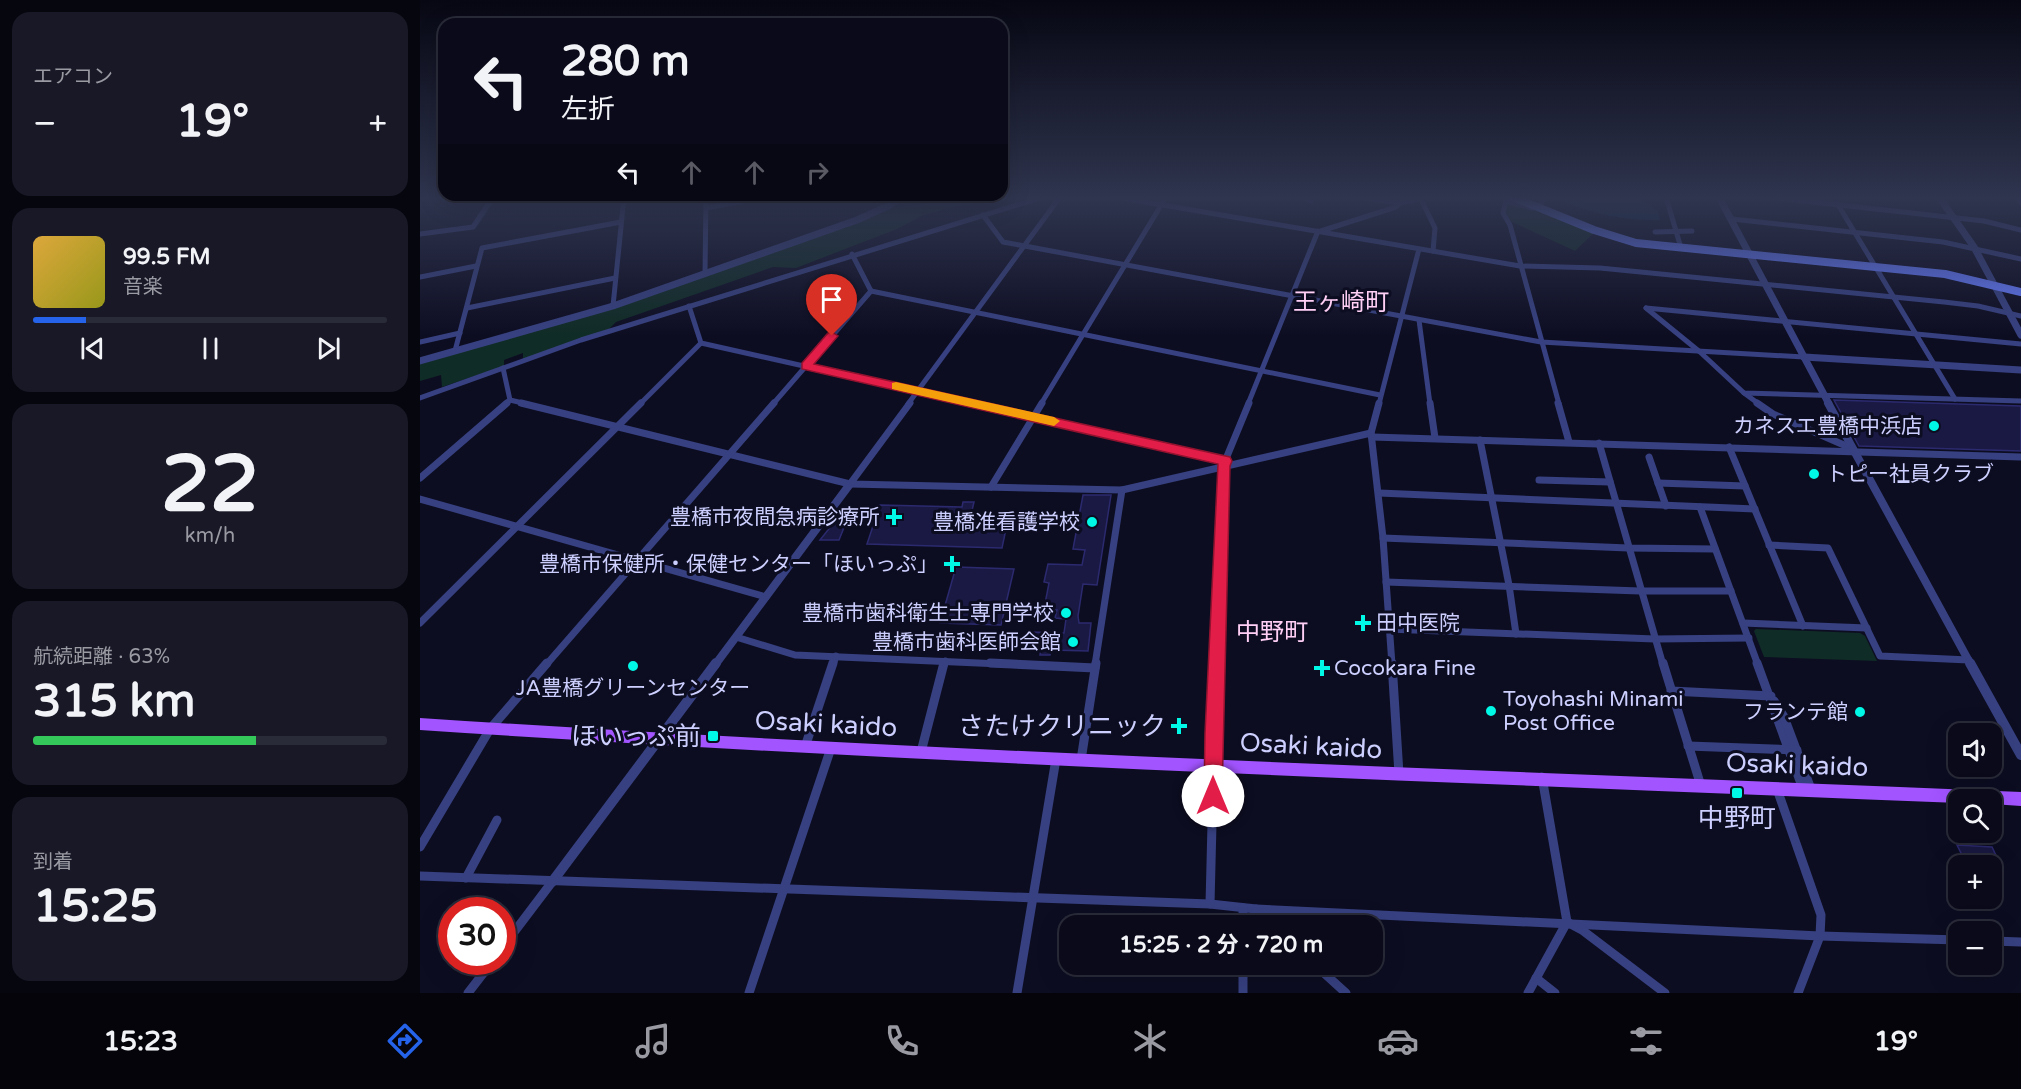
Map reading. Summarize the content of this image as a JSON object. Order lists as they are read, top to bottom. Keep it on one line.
{"streets":{"main road":["Osaki kaido"]},"districts":["王ヶ崎町","中野町"],"places":{"other":["カネスエ豊橋中浜店","トピー社員クラブ","豊橋准看護学校","豊橋市歯科衛生士専門学校","豊橋市歯科医師会館","JA豊橋グリーンセンター","Toyohashi Minami Post Office","フランテ館"],"health":["豊橋市夜間急病診療所","豊橋市保健所・保健センター「ほいっぷ」","田中医院","Cocokara Fine","さたけクリニック"],"transit":["ほいっぷ前","中野町"]},"page":{"tile":["エアコン",["22","km/h"],["航続距離 · 63%","315 km"],["到着","15:25"]],"turn":["280 m","左折"],"heat":["−","19°","+"],"song":["99.5 FM","音楽"],"map_buttons":["+","−"],"limit":"30","trip":"15:25 · 2 分 · 720 m","tabs":["15:23","19°"]}}
